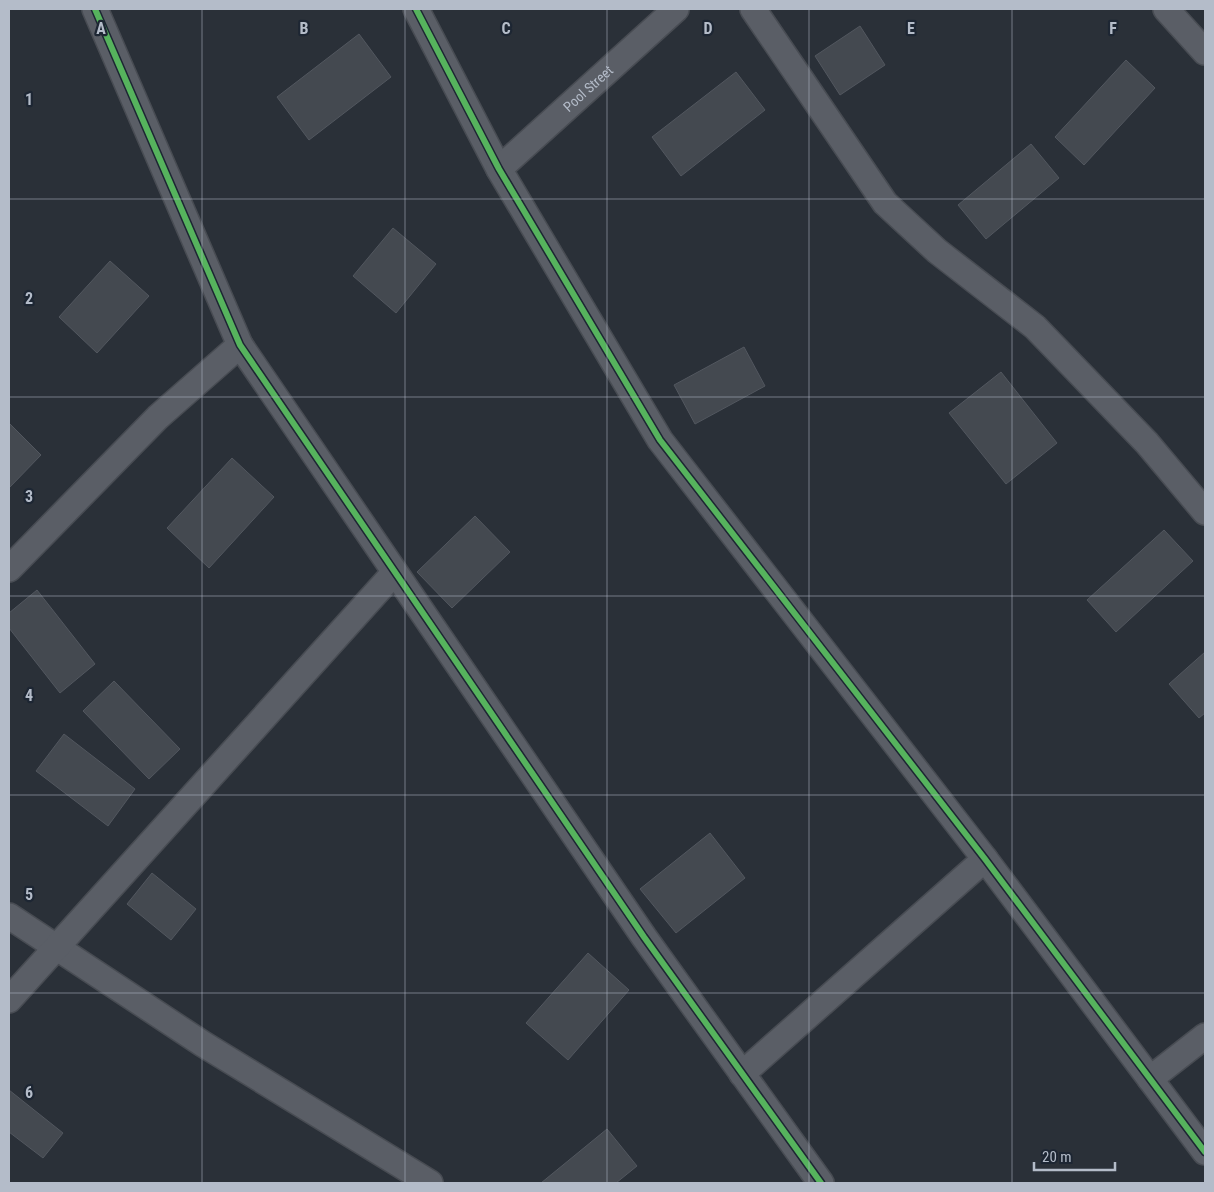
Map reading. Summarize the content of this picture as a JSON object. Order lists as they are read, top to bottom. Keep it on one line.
{"streets":{"street":["Pool Street"]},"scale_bar":"20 m","grid":{"columns":["A","B","C","D","E","F"],"rows":["1","2","3","4","5","6"]}}
